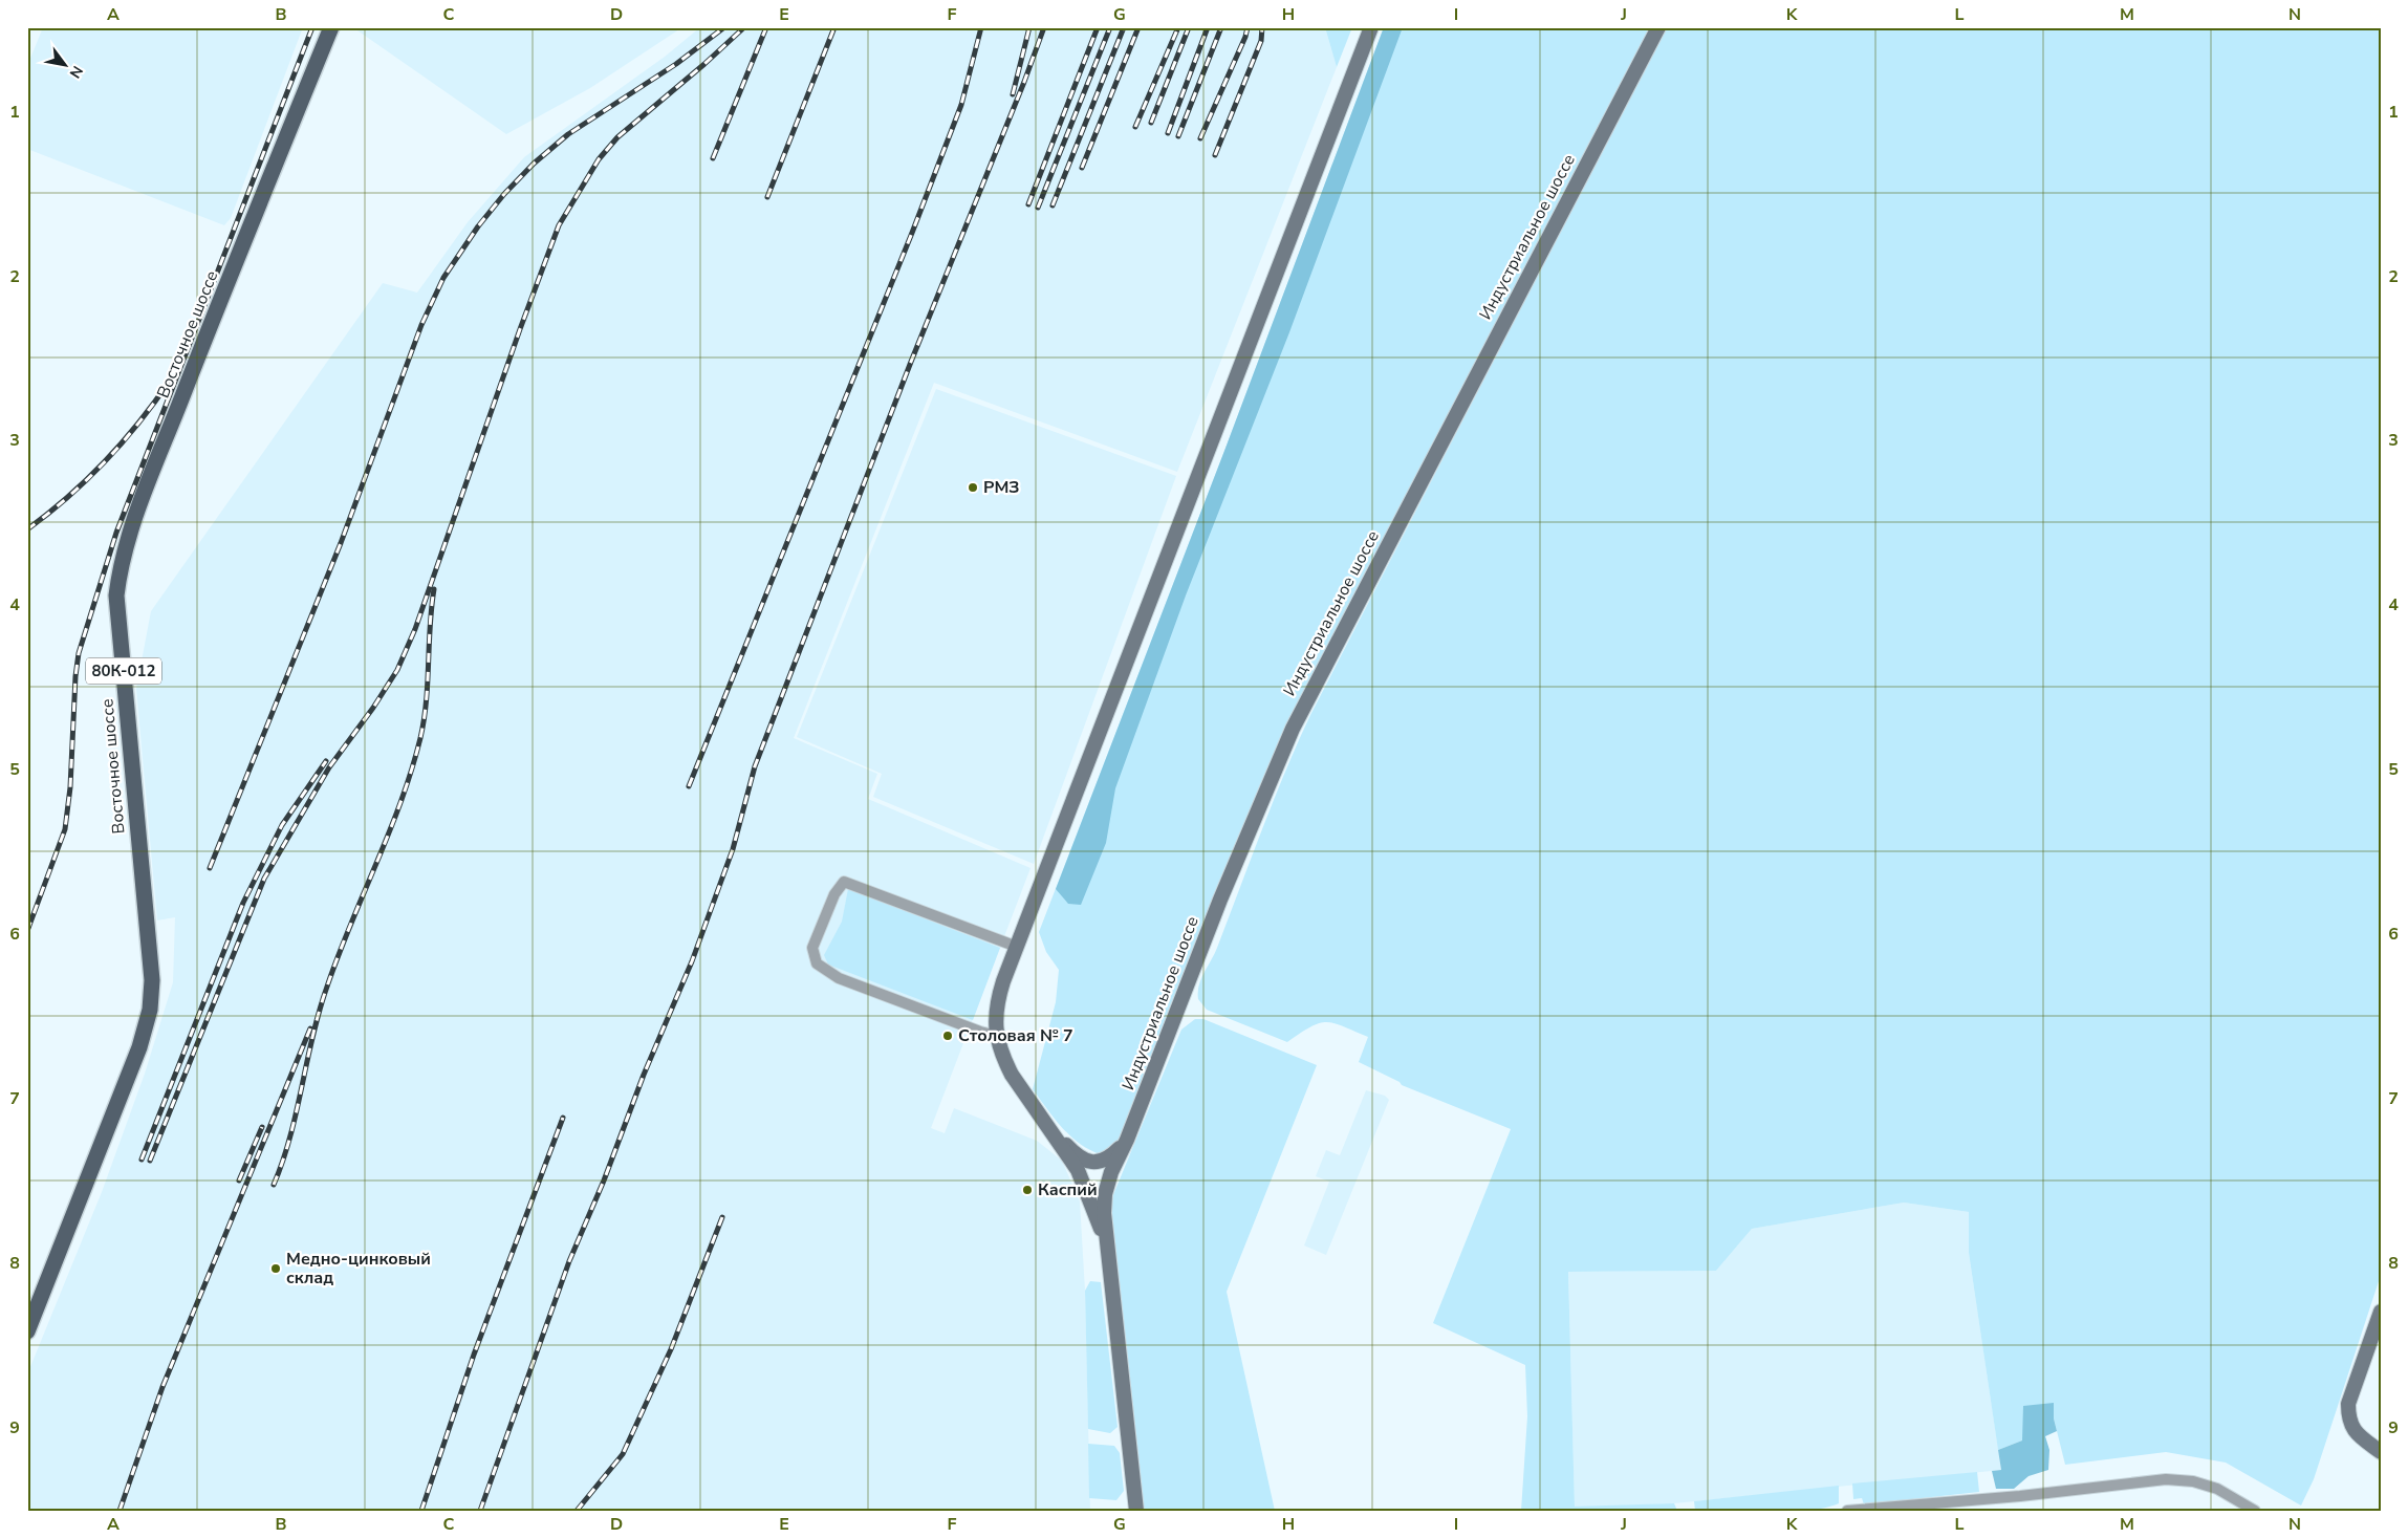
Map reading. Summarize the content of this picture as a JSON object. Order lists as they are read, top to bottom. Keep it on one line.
{"streets":{"main road":["Индустриальное шоссе","Восточное шоссе","80К-012"]},"places":["РМЗ","Столовая № 7","Каспий","Медно-цинковый склад"],"north":"bottom right","grid":{"columns":["A","B","C","D","E","F","G","H","I","J","K","L","M","N"],"rows":["1","2","3","4","5","6","7","8","9"]}}
